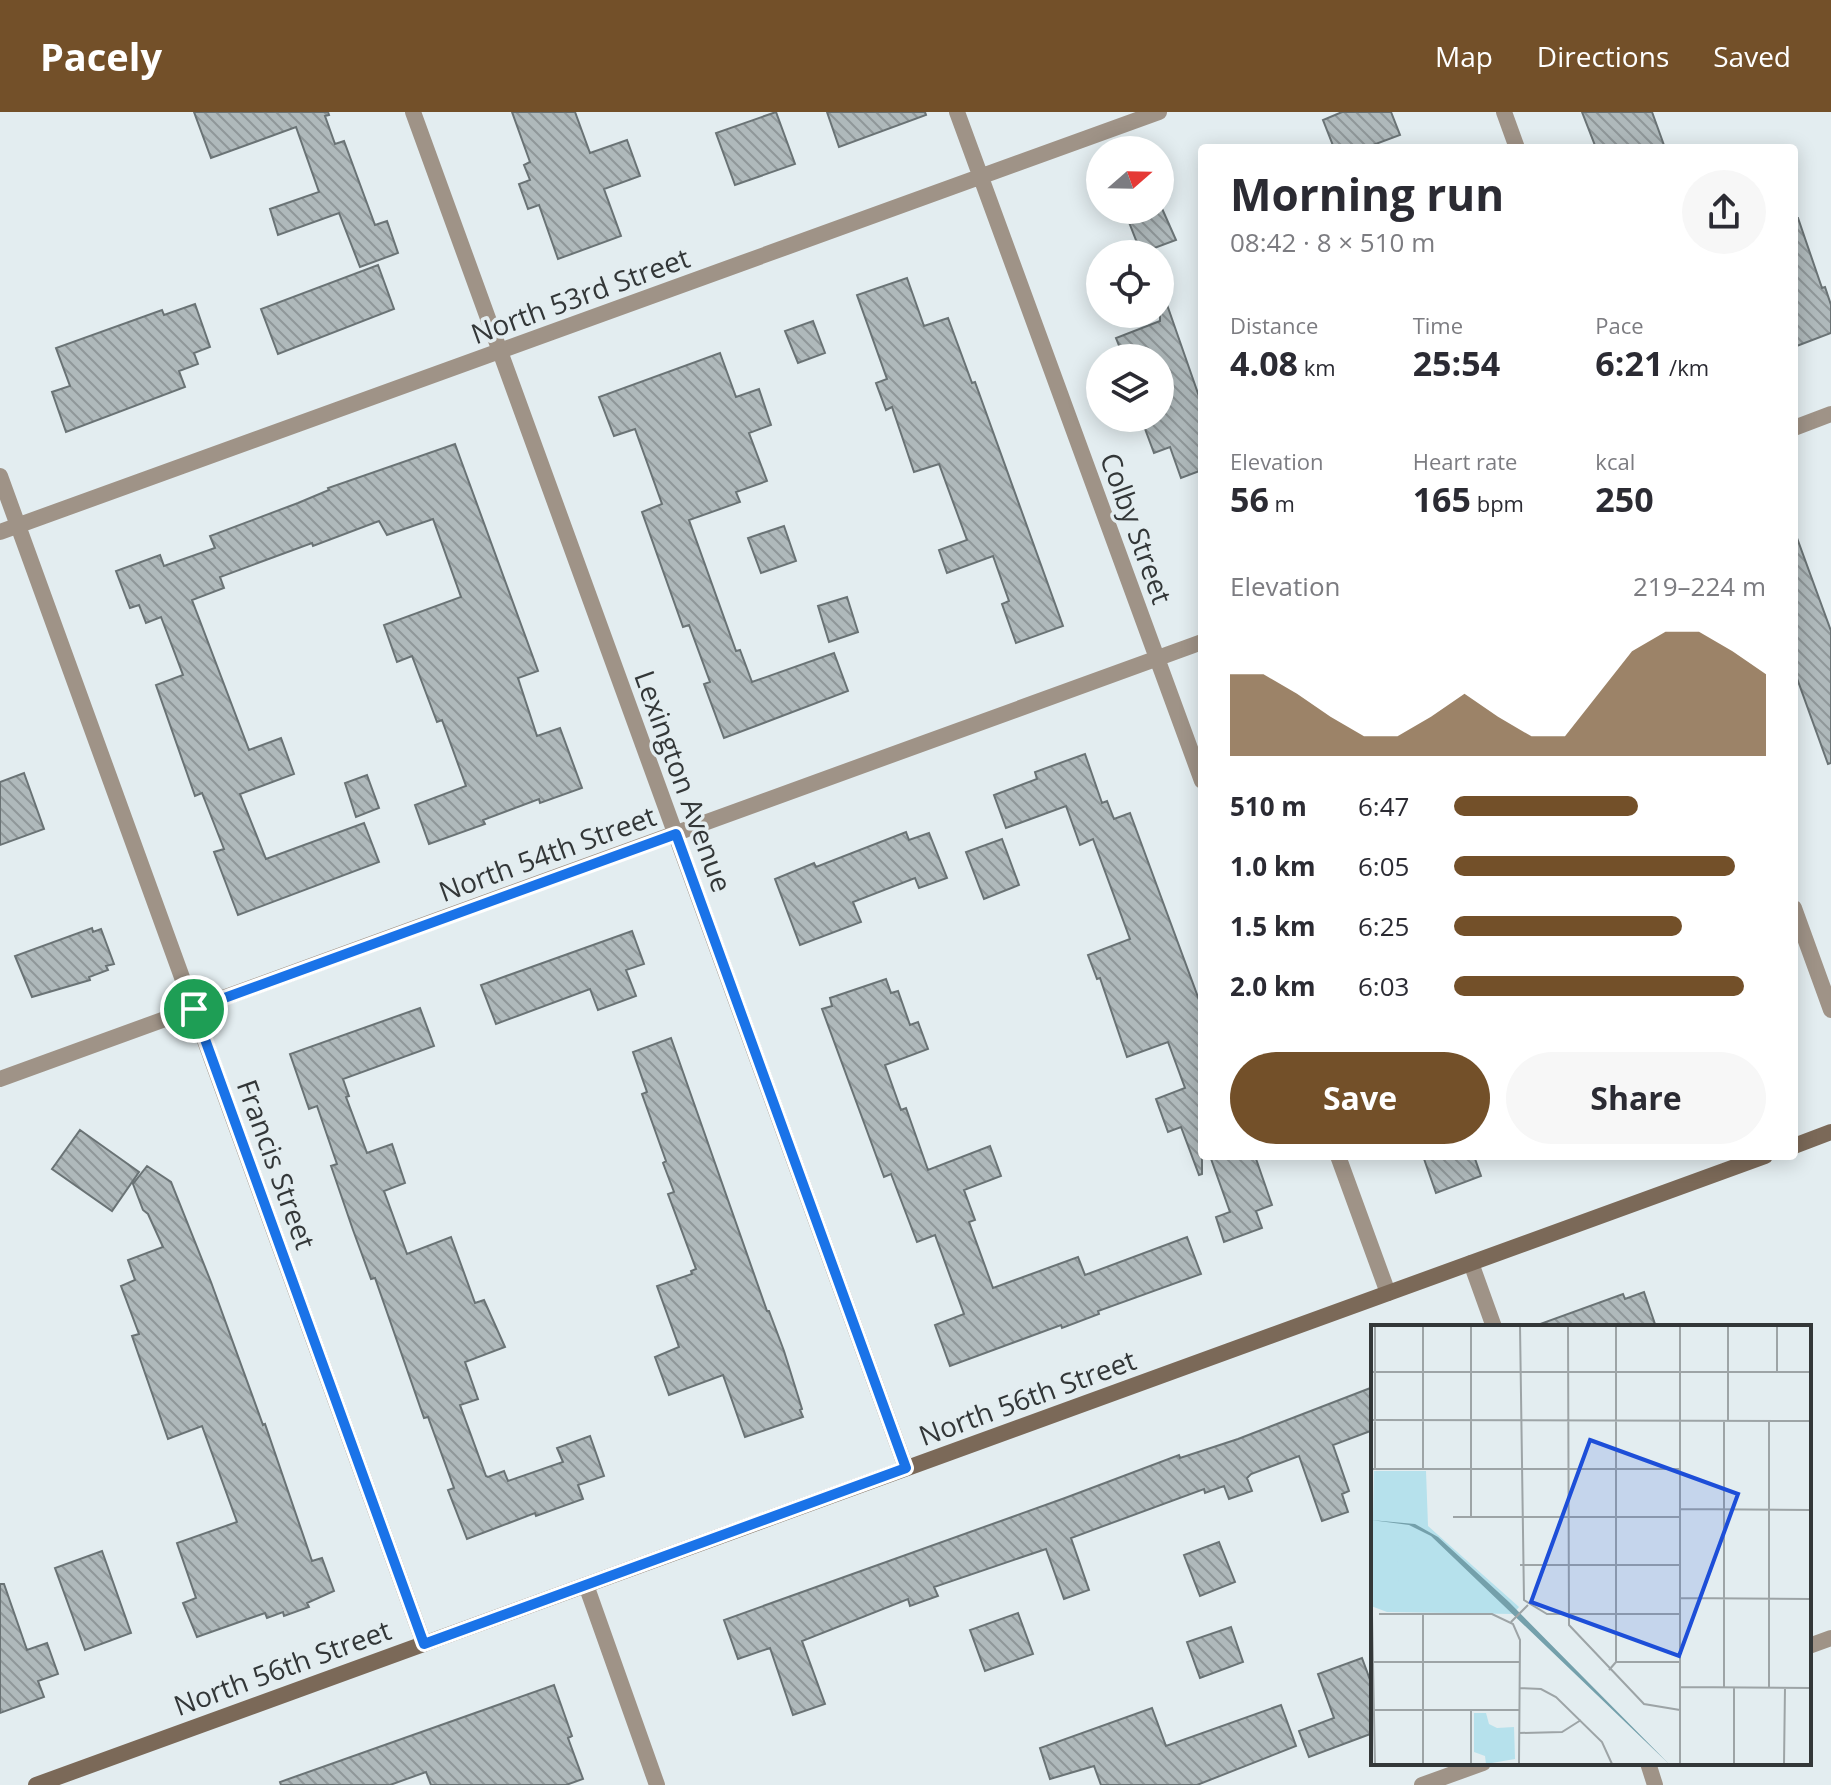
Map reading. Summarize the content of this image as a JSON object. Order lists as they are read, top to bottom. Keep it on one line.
{"streets":{"main road":["North 56th Street"],"street":["North 53rd Street","Colby Street","Lexington Avenue","North 54th Street","Francis Street"]},"crossings":[["North 53rd Street","Colby Street"],["North 53rd Street","Lexington Avenue"],["North 53rd Street","Francis Street"],["Colby Street","North 54th Street"],["Lexington Avenue","North 54th Street"],["Lexington Avenue","North 56th Street"],["North 54th Street","Francis Street"],["Francis Street","North 56th Street"]],"north":"right","page":{"header":"Pacely","nav":["Map","Directions","Saved"],"heading":["Morning run","08:42 · 8 × 510 m"],"stats":[["Distance","4.08 km"],["Time","25:54"],["Pace","6:21 /km"],["Elevation","56 m"],["Heart rate","165 bpm"],["kcal","250"]],"chart":["Elevation","219–224 m"],"list":[{"name":"510 m","note":"6:47"},{"name":"1.0 km","note":"6:05"},{"name":"1.5 km","note":"6:25"},{"name":"2.0 km","note":"6:03"}],"buttons":["Save","Share"]}}
